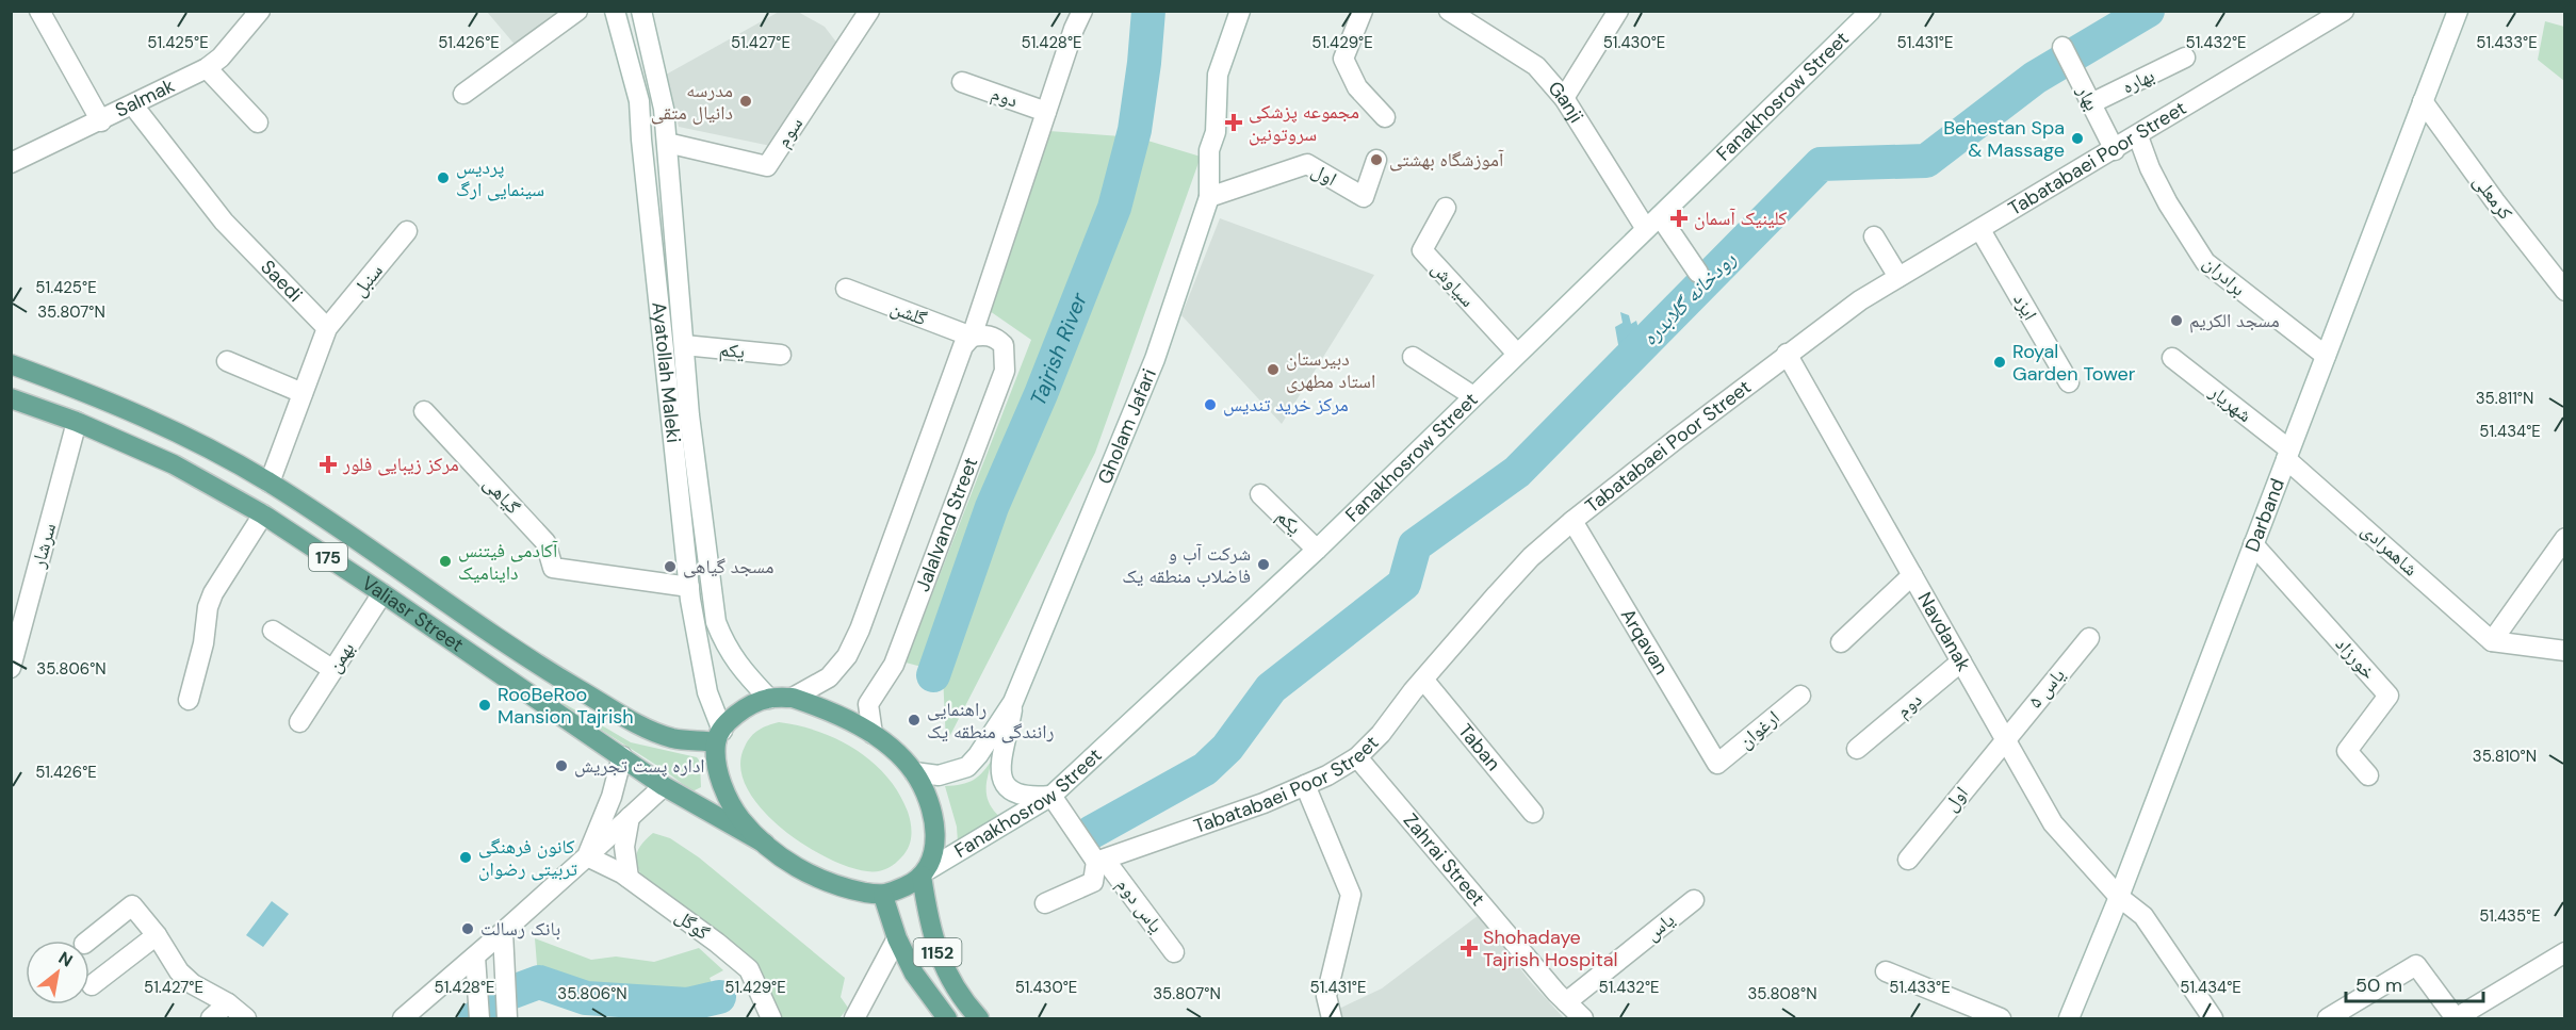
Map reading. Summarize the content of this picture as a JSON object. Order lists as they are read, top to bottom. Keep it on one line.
{"streets":{"main road":["175","Valiasr Street","1152"],"street":["بهاره","Fanakhosrow Street","دوم","بهار","Salmak","Ganji","سوم","Tabatabaei Poor Street","اول","کرمعلی","برادران","سنبل","Saedi","سیاوش","ایزد","گلشن","یکم","Ayatollah Maleki","شهریار","Gholam Jafari","گیاهی","Darband","Jalalvand Street","سرشار","شاهمرادی","Navdanak","Arqavan","بهمن","خورزاد","یاس ۵","Taban","Zahrai Street","یاس دوم","گوگل","یاس"]},"crossings":[["بهاره","بهار"],["Fanakhosrow Street","Ganji"],["Fanakhosrow Street","سیاوش"],["Fanakhosrow Street","یکم"],["Fanakhosrow Street","Ayatollah Maleki"],["Fanakhosrow Street","Gholam Jafari"],["Fanakhosrow Street","Jalalvand Street"],["Fanakhosrow Street","Valiasr Street"],["Fanakhosrow Street","1152"],["دوم","Navdanak"],["بهار","Tabatabaei Poor Street"],["Salmak","Saedi"],["سوم","Ayatollah Maleki"],["Tabatabaei Poor Street","برادران"],["Tabatabaei Poor Street","ایزد"],["Tabatabaei Poor Street","Navdanak"],["Tabatabaei Poor Street","Arqavan"],["Tabatabaei Poor Street","Taban"],["Tabatabaei Poor Street","Zahrai Street"],["Tabatabaei Poor Street","یاس دوم"],["اول","Gholam Jafari"],["اول","Navdanak"],["اول","یاس ۵"],["کرمعلی","Darband"],["برادران","Darband"],["سنبل","Saedi"],["گلشن","Jalalvand Street"],["یکم","Ayatollah Maleki"],["Ayatollah Maleki","Gholam Jafari"],["Ayatollah Maleki","گیاهی"],["Ayatollah Maleki","Jalalvand Street"],["Ayatollah Maleki","Valiasr Street"],["Ayatollah Maleki","1152"],["شهریار","Darband"],["شهریار","شاهمرادی"],["Gholam Jafari","Jalalvand Street"],["Gholam Jafari","Valiasr Street"],["Gholam Jafari","1152"],["Darband","شاهمرادی"],["Darband","Navdanak"],["Darband","خورزاد"],["Jalalvand Street","Valiasr Street"],["Jalalvand Street","1152"],["سرشار","Valiasr Street"],["Valiasr Street","بهمن"],["Valiasr Street","1152"],["Navdanak","یاس ۵"],["Zahrai Street","یاس"]],"water":["رودخانه گلابدره","Tajrish River"],"places":{"other":["مدرسه دانیال متقی","Behestan Spa & Massage","آموزشگاه بهشتی","پردیس سینمایی ارگ","مسجد الکریم","Royal Garden Tower","دبیرستان استاد مطهری","مرکز خرید تندیس","آکادمی فیتنس داینامیک","شرکت آب و فاضلاب منطقه یک","مسجد گیاهی","RooBeRoo Mansion Tajrish","راهنمایی رانندگی منطقه یک","اداره پست تجریش","کانون فرهنگی تربیتی رضوان","بانک رسالت"],"health":["مجموعه پزشکی سروتونین","کلینیک آسمان","مرکز زیبایی فلور","Shohadaye Tajrish Hospital"]},"scale_bar":"50 m","north":"top right","coordinates":["51.425°E","51.426°E","51.427°E","51.428°E","51.429°E","51.430°E","51.431°E","51.432°E","51.433°E","35.807°N","35.811°N","51.434°E","35.806°N","35.810°N","51.435°E","35.808°N"]}
